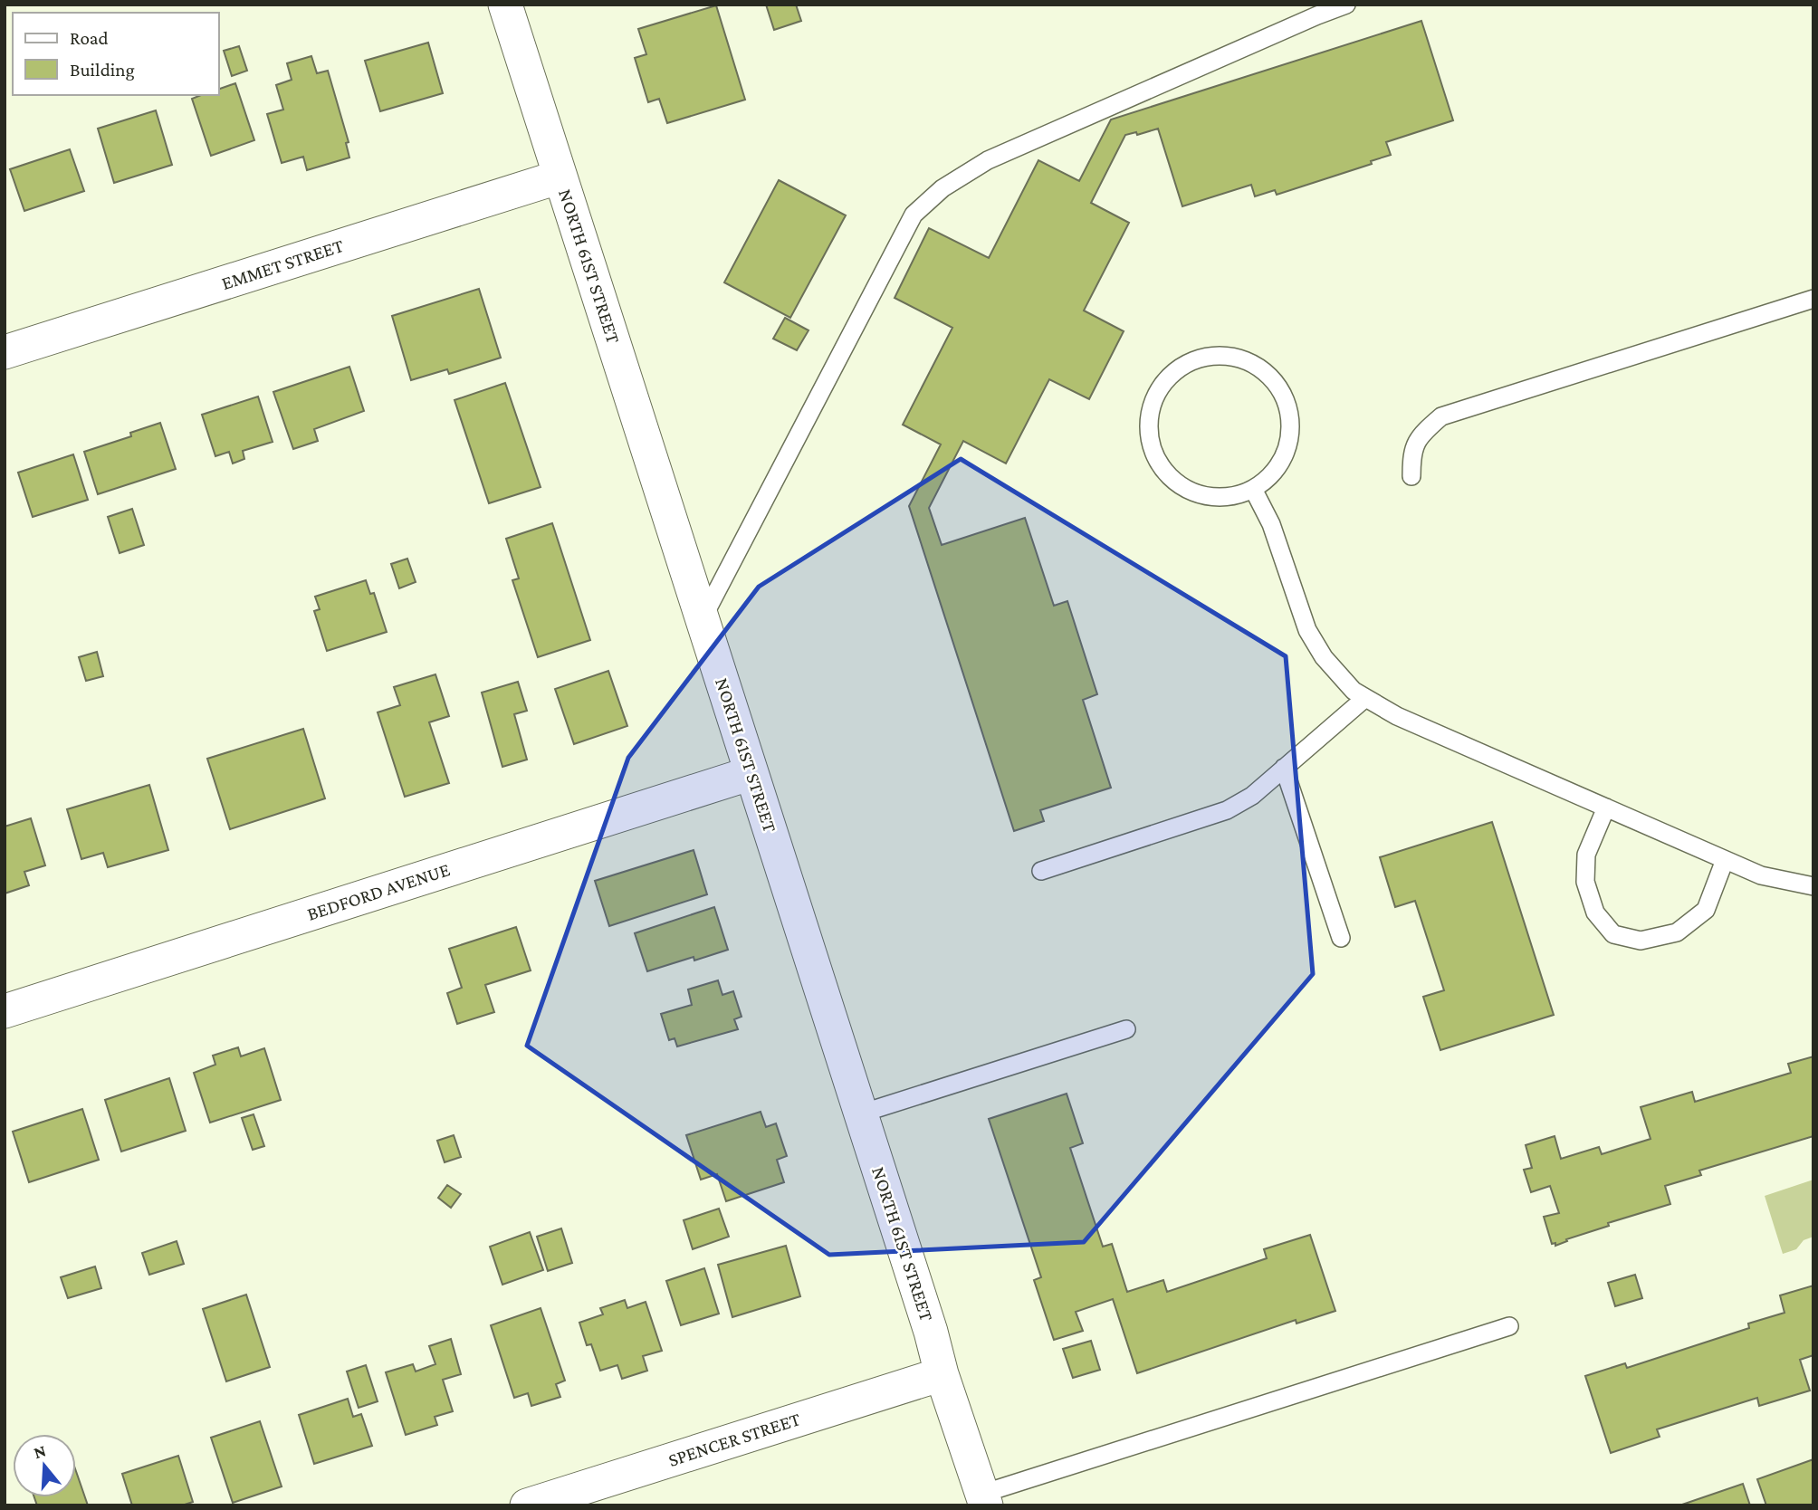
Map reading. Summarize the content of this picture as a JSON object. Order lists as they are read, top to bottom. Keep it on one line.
{"streets":{"street":["EMMET STREET","NORTH 61ST STREET","BEDFORD AVENUE","SPENCER STREET"]},"crossings":[["EMMET STREET","NORTH 61ST STREET"],["NORTH 61ST STREET","BEDFORD AVENUE"],["NORTH 61ST STREET","SPENCER STREET"]],"legend":["Road","Building"],"north":"top"}
